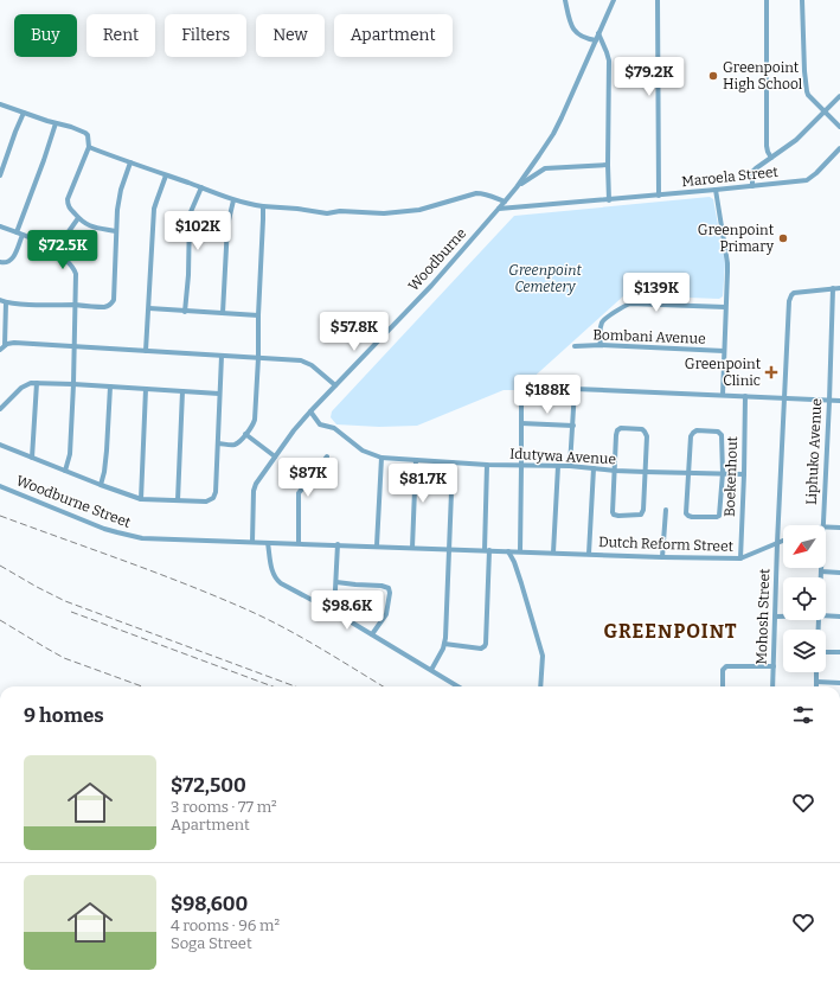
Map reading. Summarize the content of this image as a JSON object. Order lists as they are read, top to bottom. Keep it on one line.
{"streets":{"street":["Maroela Street","Woodburne","Bombani Avenue","Liphuko Avenue","Idutywa Avenue","Boekenhout","Woodburne Street","Dutch Reform Street","Mohosh Street"]},"crossings":[["Maroela Street","Woodburne"],["Woodburne","Idutywa Avenue"],["Woodburne","Woodburne Street"],["Woodburne","Dutch Reform Street"],["Idutywa Avenue","Boekenhout"],["Boekenhout","Dutch Reform Street"],["Woodburne Street","Dutch Reform Street"],["Dutch Reform Street","Mohosh Street"]],"districts":["GREENPOINT"],"parks":["Greenpoint Cemetery"],"places":{"other":["Greenpoint High School","Greenpoint Primary"],"health":["Greenpoint Clinic"]},"north":"bottom left","page":{"chip":["Buy","Rent","Filters","New","Apartment"],"price":["$79.2K","$102K","$72.5K","$139K","$57.8K","$188K","$87K","$81.7K","$98.6K"],"heading":"9 homes","list":[{"name":"$72,500","note":"3 rooms · 77 m² · Apartment"},{"name":"$98,600","note":"4 rooms · 96 m² · Soga Street"}]}}
